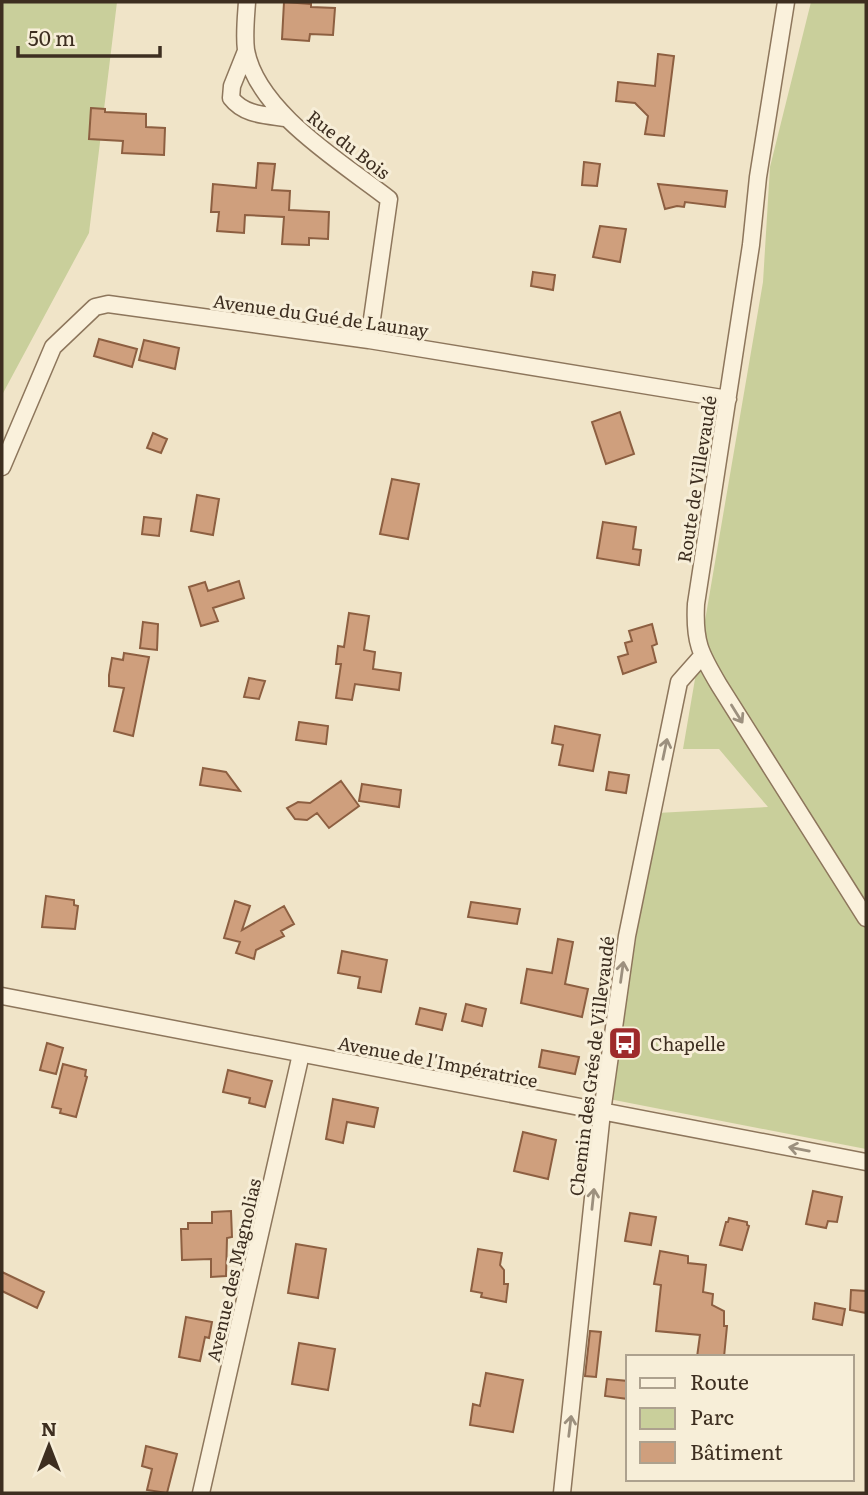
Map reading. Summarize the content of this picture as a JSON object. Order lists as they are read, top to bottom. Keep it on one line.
{"streets":{"street":["Rue du Bois","Avenue du Gué de Launay","Route de Villevaudé","Avenue de l'Impératrice","Chemin des Grés de Villevaudé","Avenue des Magnolias"]},"crossings":[["Rue du Bois","Avenue du Gué de Launay"],["Avenue du Gué de Launay","Route de Villevaudé"],["Route de Villevaudé","Chemin des Grés de Villevaudé"],["Avenue de l'Impératrice","Chemin des Grés de Villevaudé"],["Avenue de l'Impératrice","Avenue des Magnolias"]],"one_way":["Chemin des Grés de Villevaudé"],"places":{"bus stop":["Chapelle"]},"legend":["Route","Parc","Bâtiment"],"scale_bar":"50 m","north":"top"}
